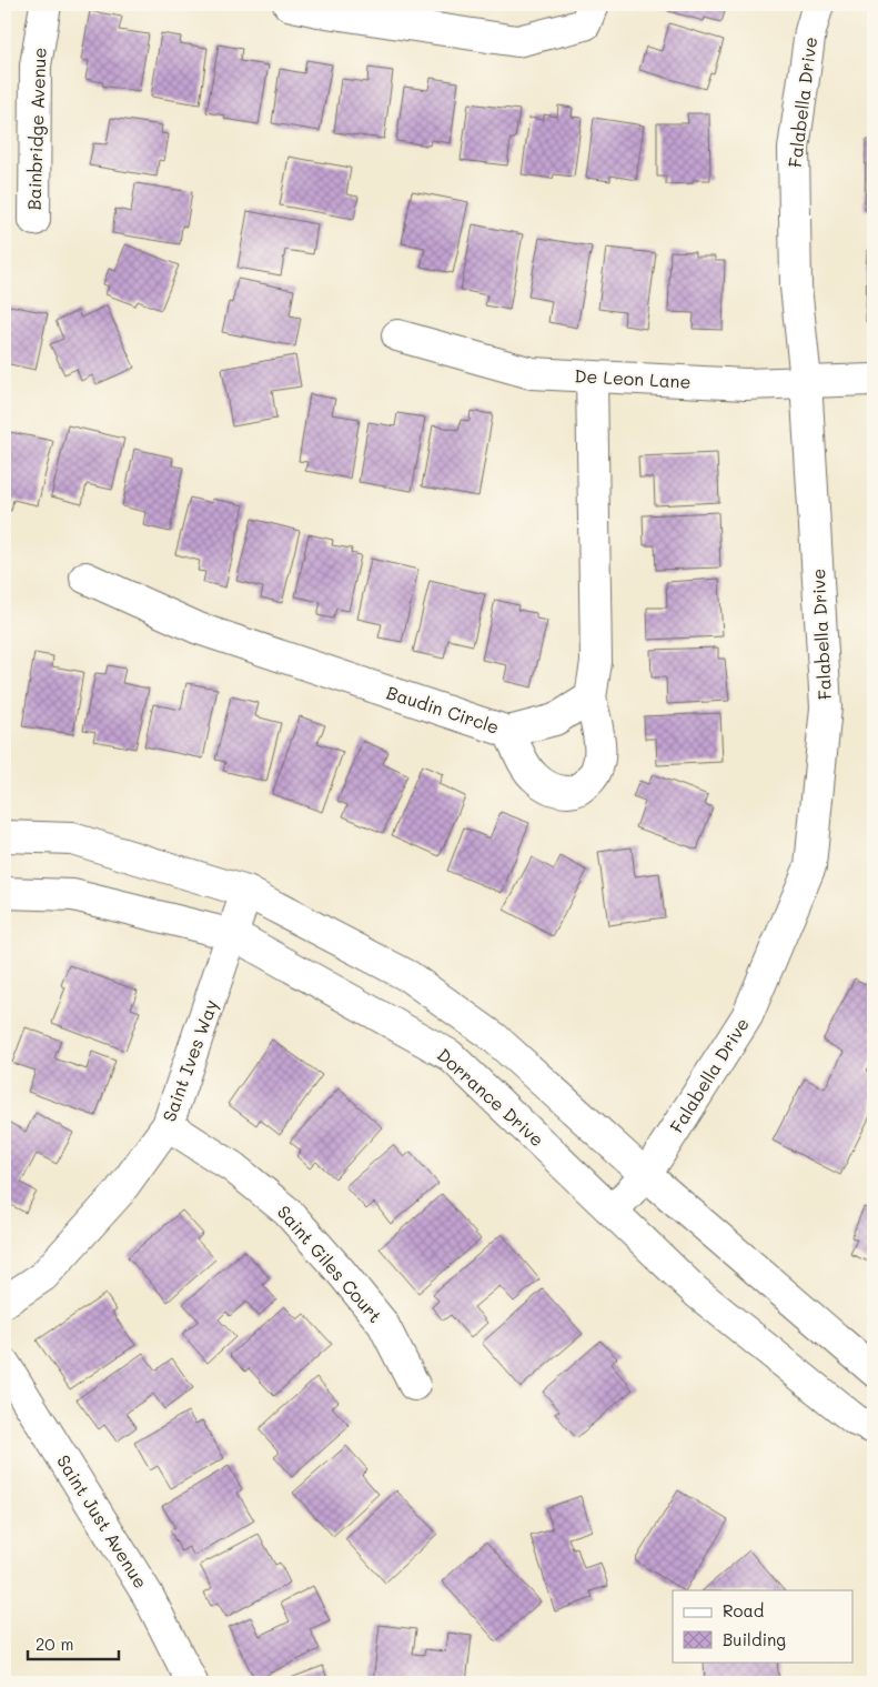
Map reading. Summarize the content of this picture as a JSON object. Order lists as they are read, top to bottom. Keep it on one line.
{"streets":{"street":["Falabella Drive","Bainbridge Avenue","De Leon Lane","Baudin Circle","Saint Ives Way","Dorrance Drive","Saint Giles Court","Saint Just Avenue"]},"crossings":[["Falabella Drive","De Leon Lane"],["Falabella Drive","Dorrance Drive"],["Saint Ives Way","Dorrance Drive"],["Saint Ives Way","Saint Giles Court"]],"legend":["Road","Building"],"scale_bar":"20 m"}
